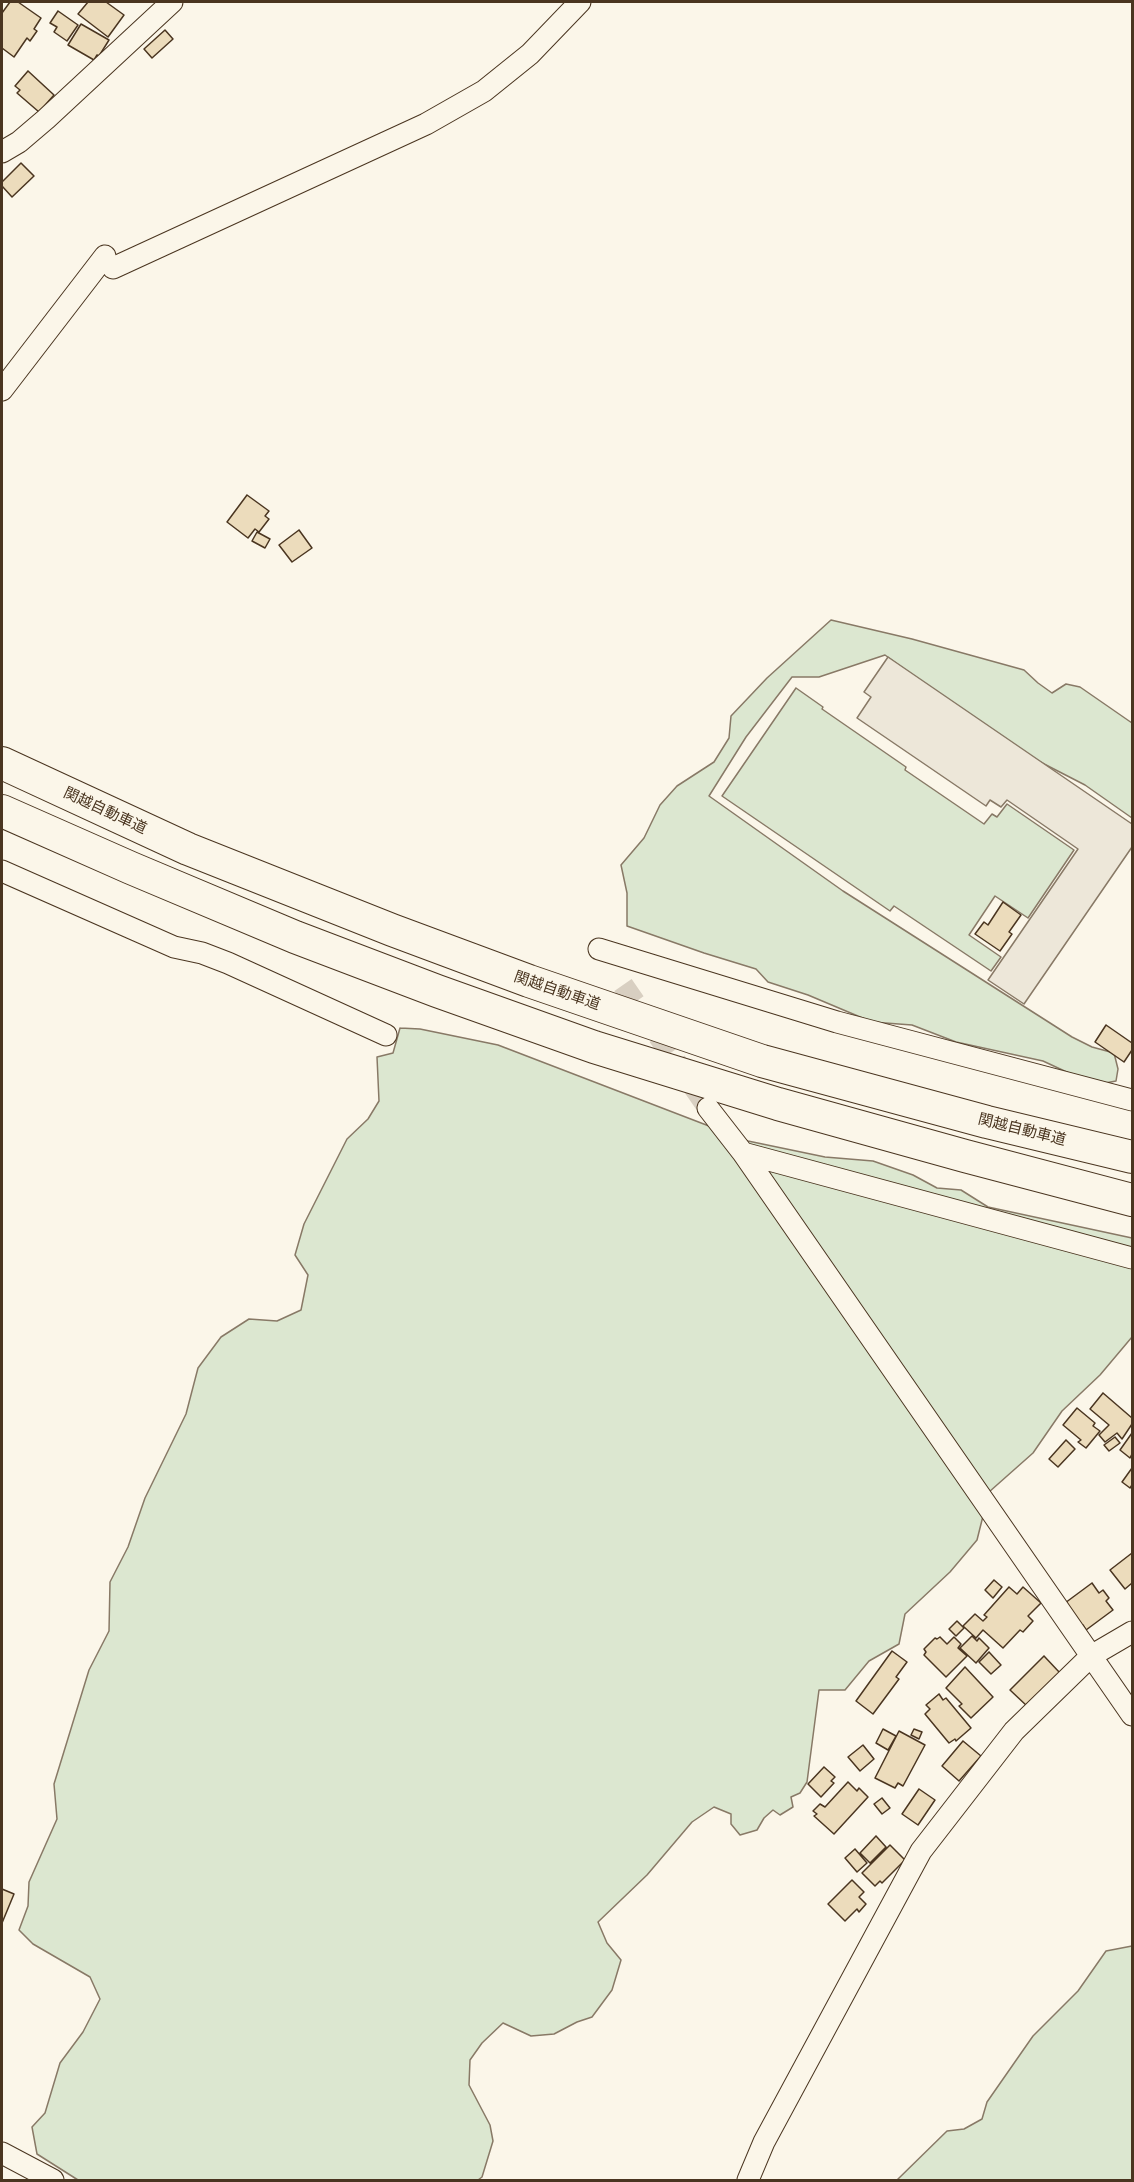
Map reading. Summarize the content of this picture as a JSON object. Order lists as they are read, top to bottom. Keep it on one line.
{"streets":{"highway":["関越自動車道"]}}
